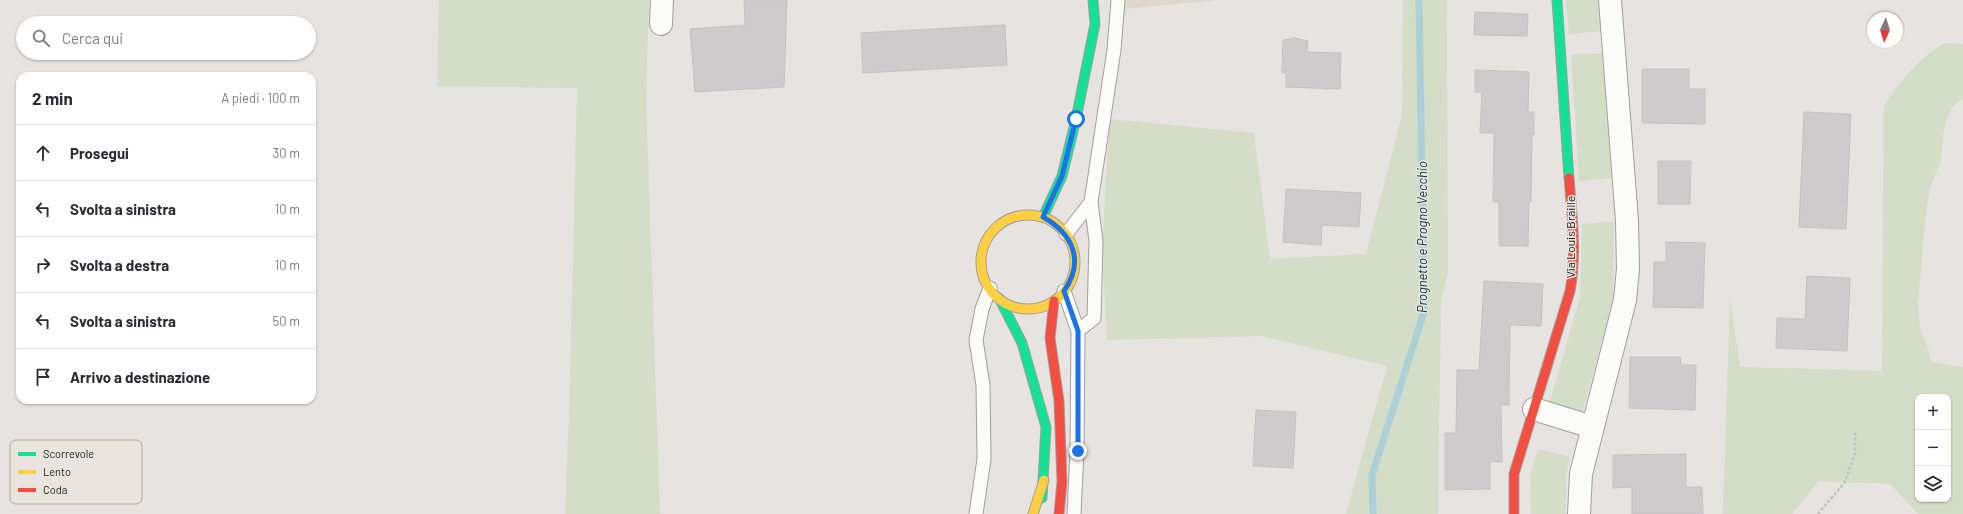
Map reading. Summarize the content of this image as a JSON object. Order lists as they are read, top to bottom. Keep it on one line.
{"streets":{"main road":["Via Louis Braille"]},"water":["Prognetto e Progno Vecchio"],"legend":["Scorrevole","Lento","Coda"],"north":"bottom","page":{"search":"Cerca qui","heading":["2 min","A piedi · 100 m"],"list":[["Prosegui","30 m"],["Svolta a sinistra","10 m"],["Svolta a destra","10 m"],["Svolta a sinistra","50 m"],"Arrivo a destinazione"],"map_buttons":["+","−"]}}
